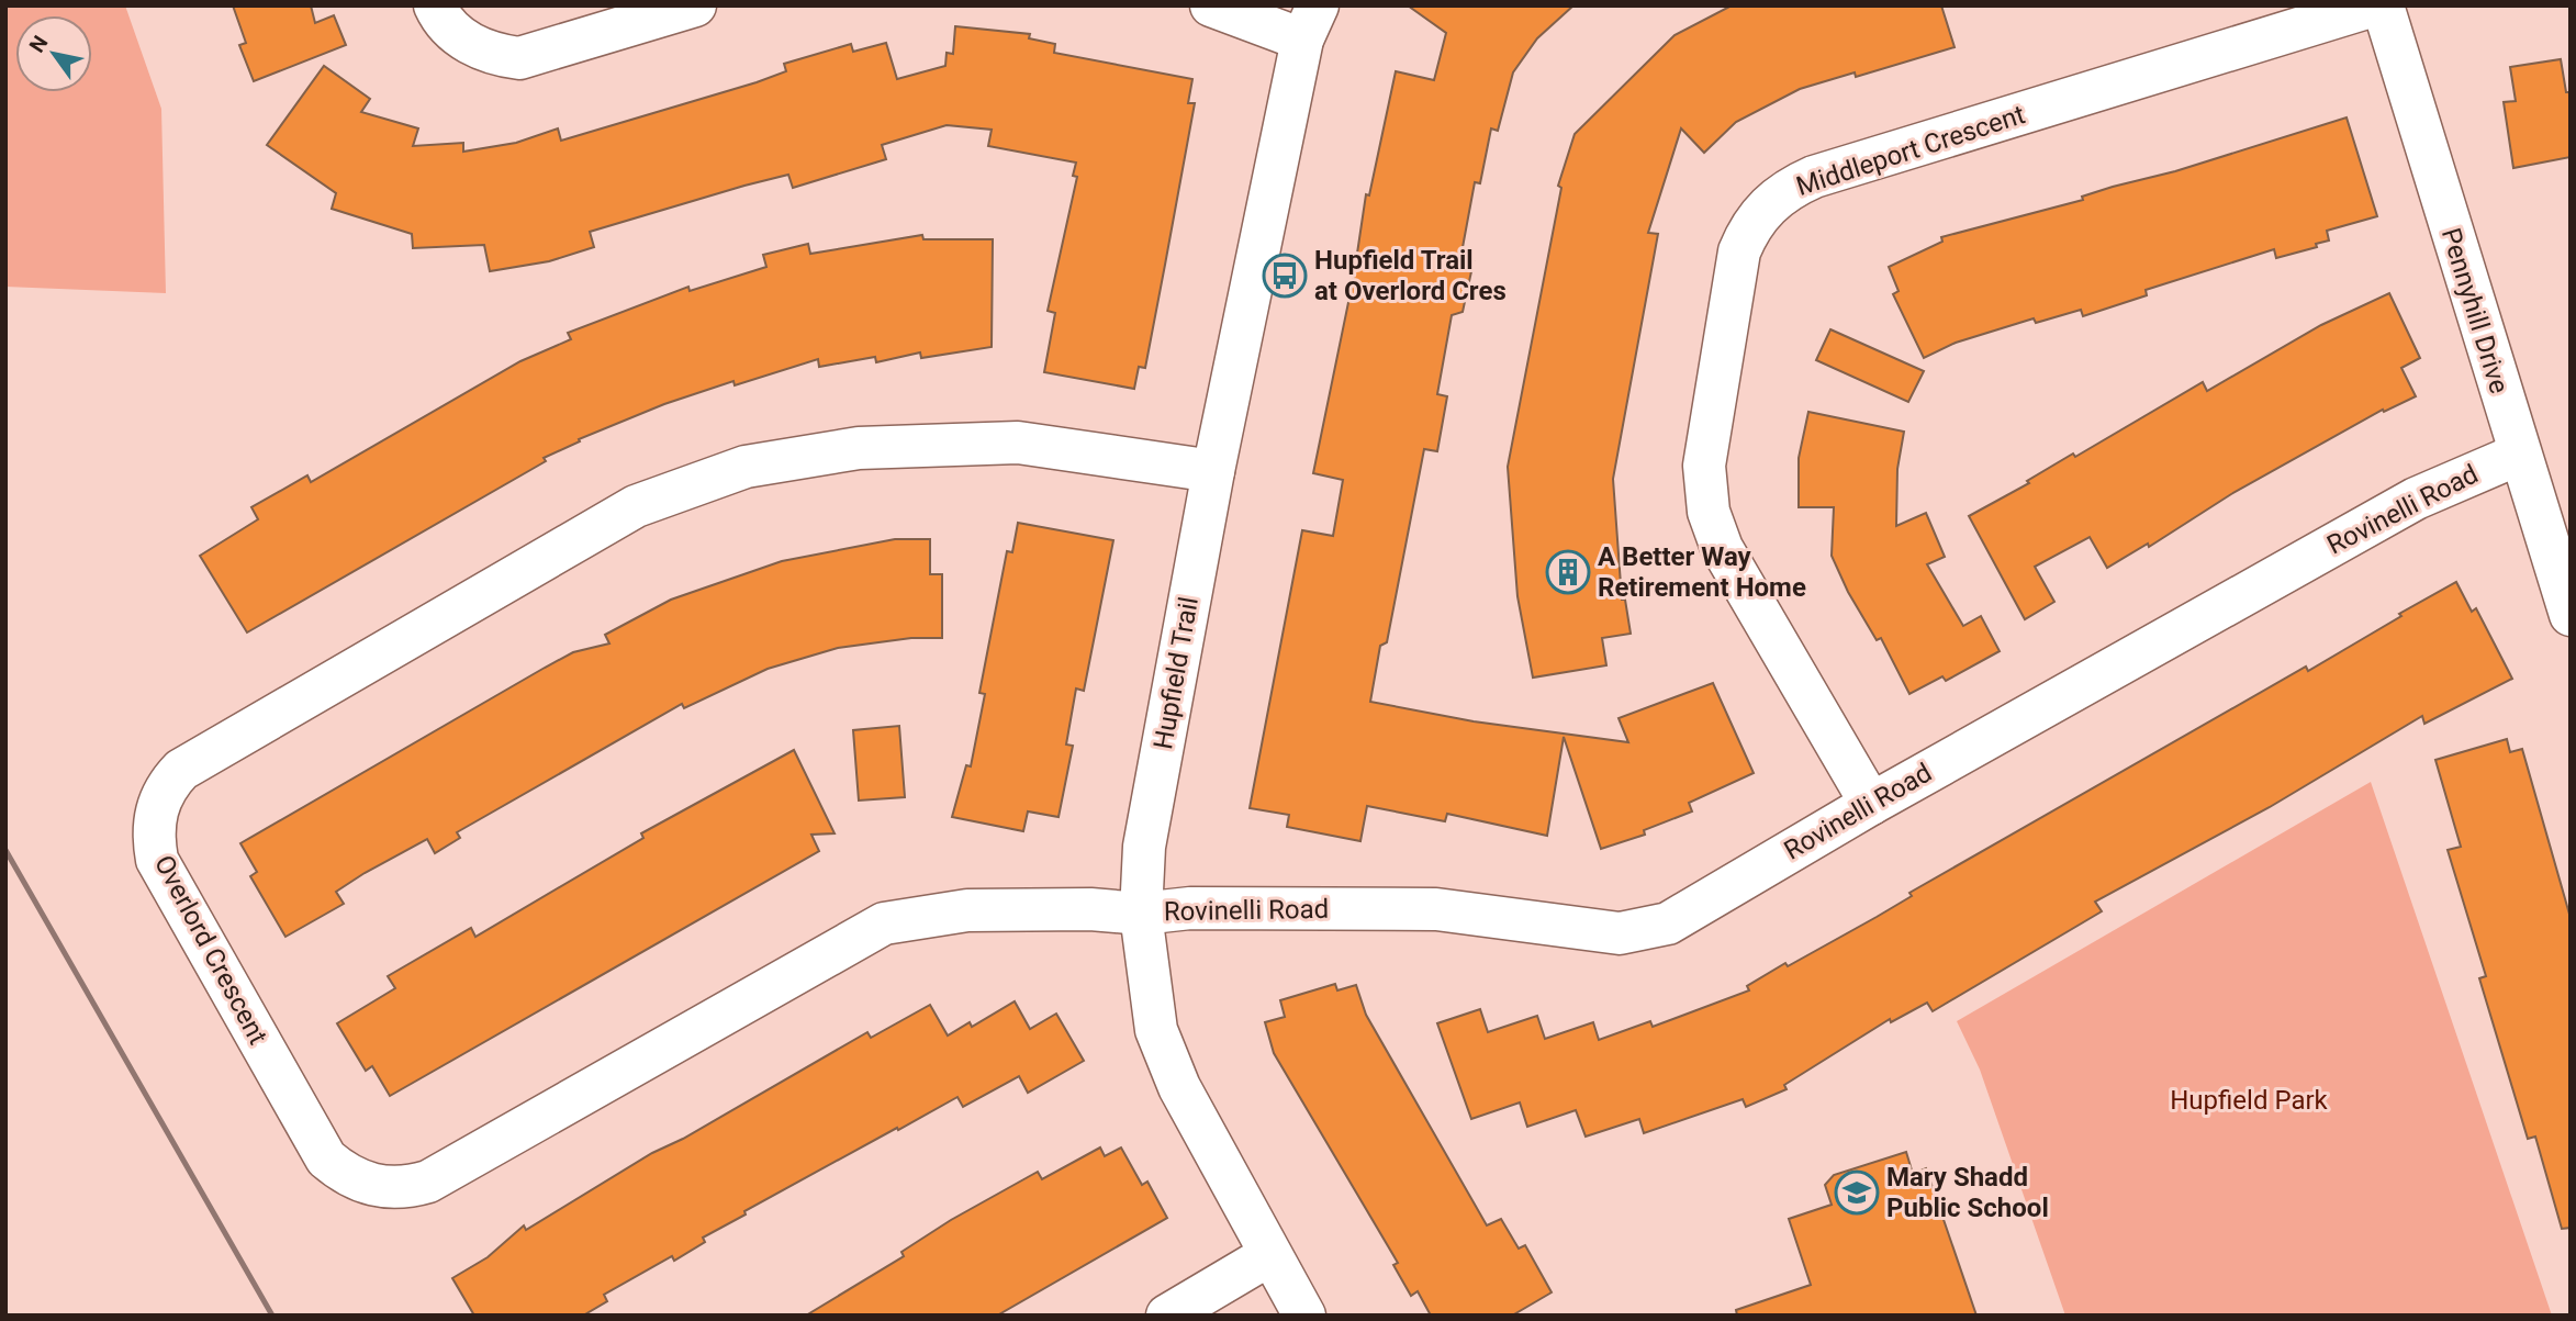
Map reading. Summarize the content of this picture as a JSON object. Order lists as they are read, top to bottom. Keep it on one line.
{"streets":{"street":["Middleport Crescent","Pennyhill Drive","Rovinelli Road","Hupfield Trail","Overlord Crescent"]},"crossings":[["Middleport Crescent","Rovinelli Road"],["Pennyhill Drive","Rovinelli Road"],["Rovinelli Road","Hupfield Trail"],["Rovinelli Road","Overlord Crescent"],["Hupfield Trail","Overlord Crescent"]],"parks":["Hupfield Park"],"places":{"bus stop":["Hupfield Trail at Overlord Cres"],"building":["A Better Way Retirement Home"],"school or university":["Mary Shadd Public School"]},"north":"top left"}
